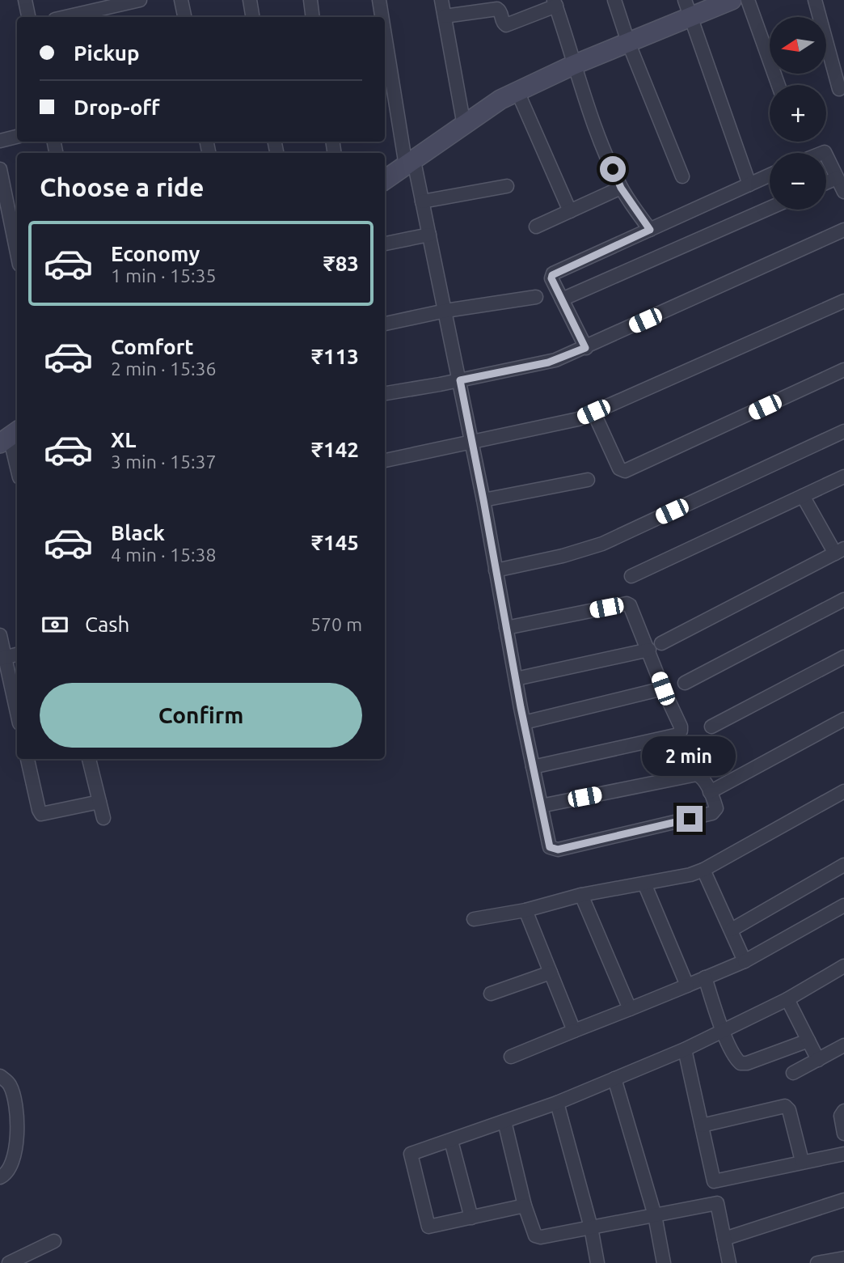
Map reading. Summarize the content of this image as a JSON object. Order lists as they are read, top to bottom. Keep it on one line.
{"north":"left","page":{"map_buttons":["+","−"],"banner":["Pickup","Drop-off"],"heading":"Choose a ride","list":[{"name":"Economy","note":"1 min · 15:35","value":"₹83"},{"name":"Comfort","note":"2 min · 15:36","value":"₹113"},{"name":"XL","note":"3 min · 15:37","value":"₹142"},{"name":"Black","note":"4 min · 15:38","value":"₹145"}],"pay":["Cash","570 m"],"buttons":"Confirm","bubble":"2 min"}}
